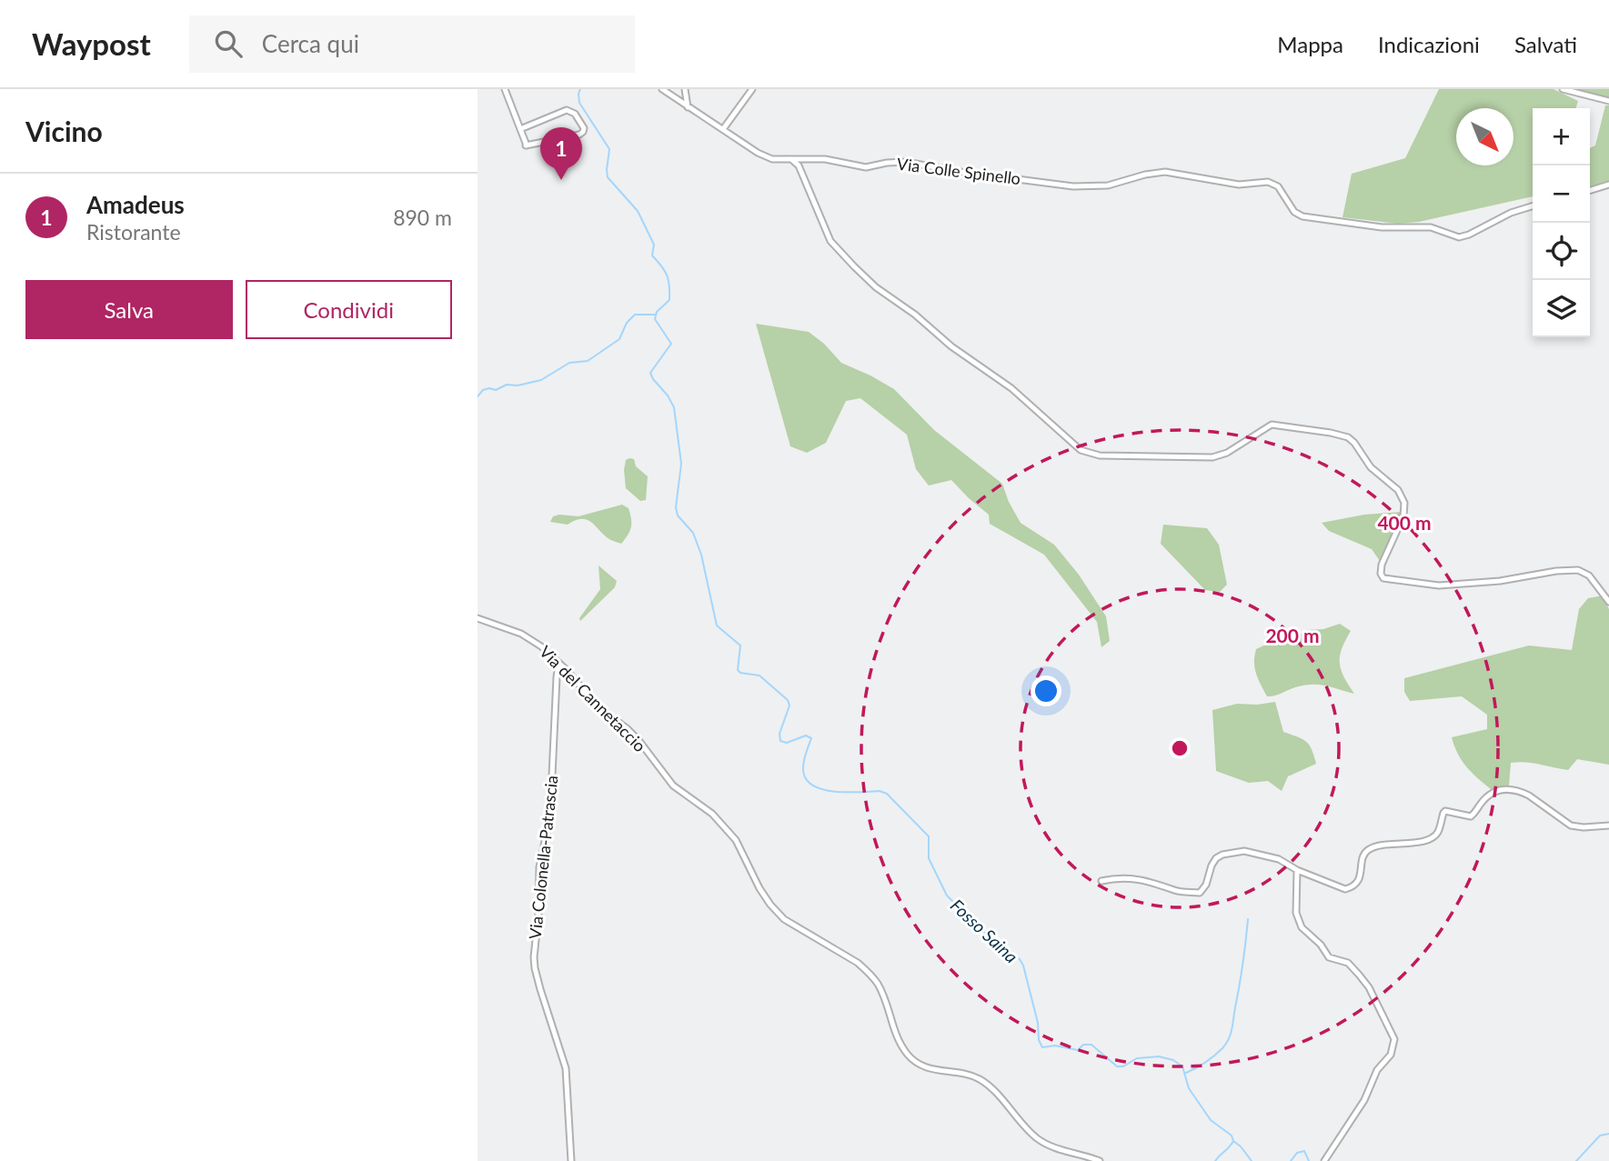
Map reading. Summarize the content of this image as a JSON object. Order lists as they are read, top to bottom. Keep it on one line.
{"streets":{"street":["Via Colle Spinello","Via del Cannetaccio","Via Colonella-Patrascia"]},"crossings":[["Via del Cannetaccio","Via Colonella-Patrascia"]],"water":["Fosso Saina"],"north":"bottom right","page":{"header":"Waypost","search":"Cerca qui","nav":["Mappa","Indicazioni","Salvati"],"heading":"Vicino","map_buttons":["+","−"],"pins":"1","list":[{"mark":"1","name":"Amadeus","note":"Ristorante","value":"890 m"}],"buttons":["Salva","Condividi"]},"rings":["400 m","200 m"]}
